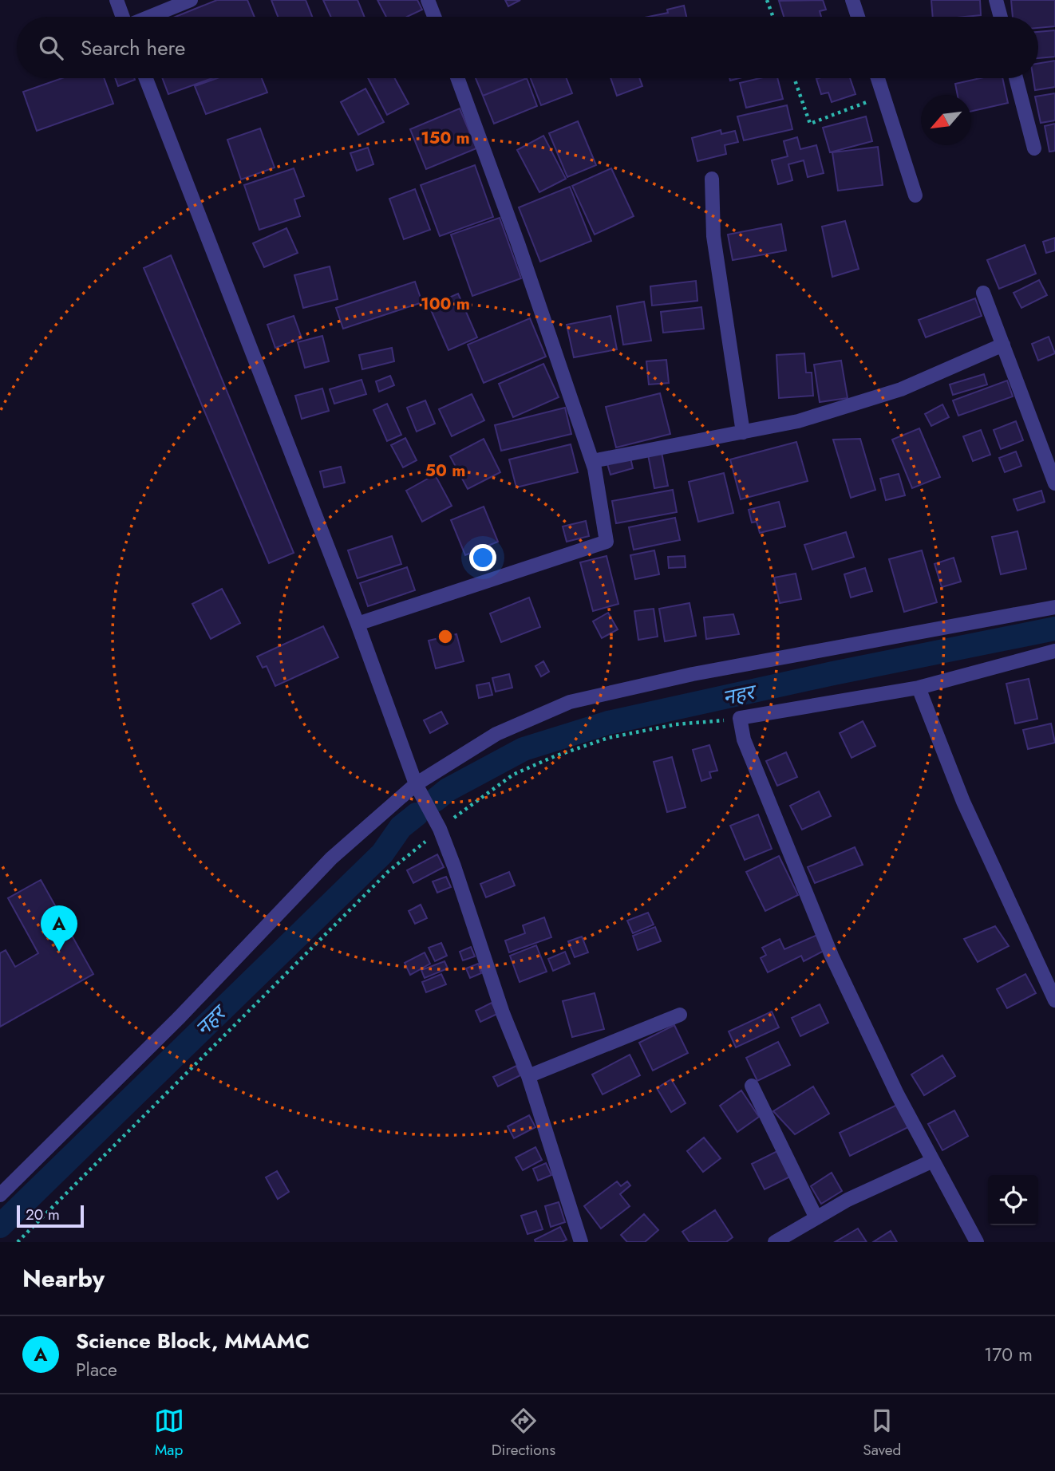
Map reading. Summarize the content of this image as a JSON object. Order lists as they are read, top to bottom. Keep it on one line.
{"water":["नहर"],"scale_bar":"20 m","north":"bottom left","page":{"search":"Search here","pins":"A","scale":"20 m","heading":"Nearby","list":[{"mark":"A","name":"Science Block, MMAMC","note":"Place","value":"170 m"}],"nav":["Map","Directions","Saved"]},"rings":["150 m","100 m","50 m"]}
